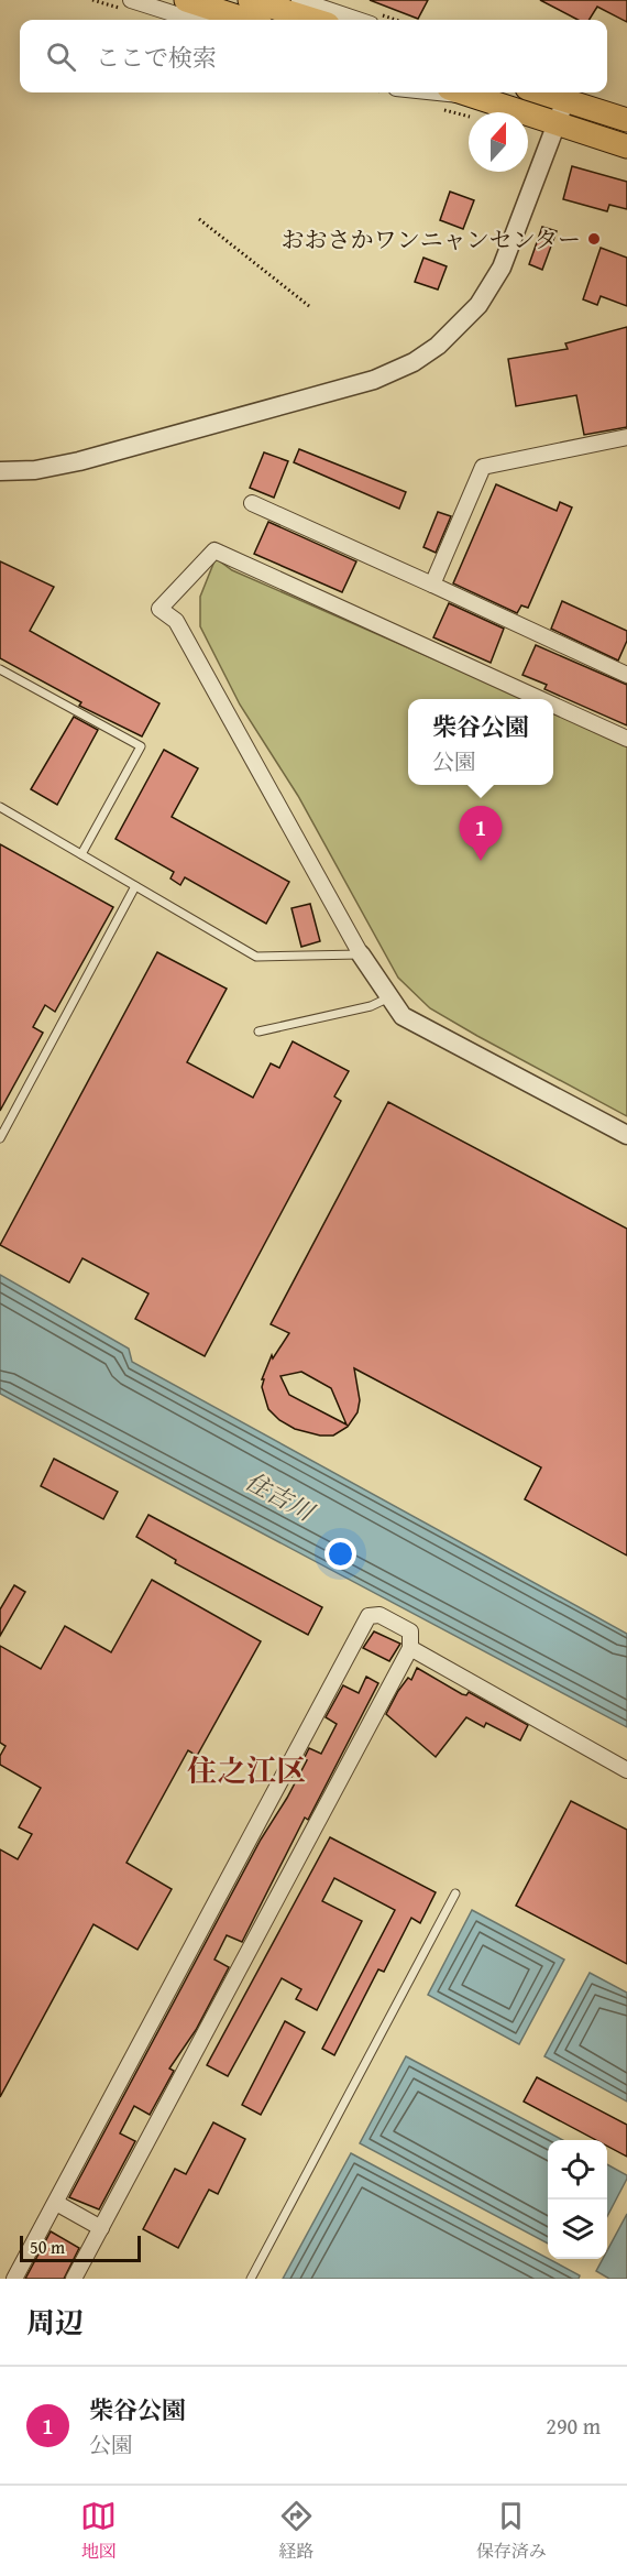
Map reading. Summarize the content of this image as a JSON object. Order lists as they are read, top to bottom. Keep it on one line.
{"districts":["住之江区"],"water":["住吉川"],"places":["おおさかワンニャンセンター"],"scale_bar":"50 m","north":"top","page":{"search":"ここで検索","popup":["柴谷公園","公園"],"pins":"1","scale":"50 m","heading":"周辺","list":[{"mark":"1","name":"柴谷公園","note":"公園","value":"290 m"}],"nav":["地図","経路","保存済み"]}}
